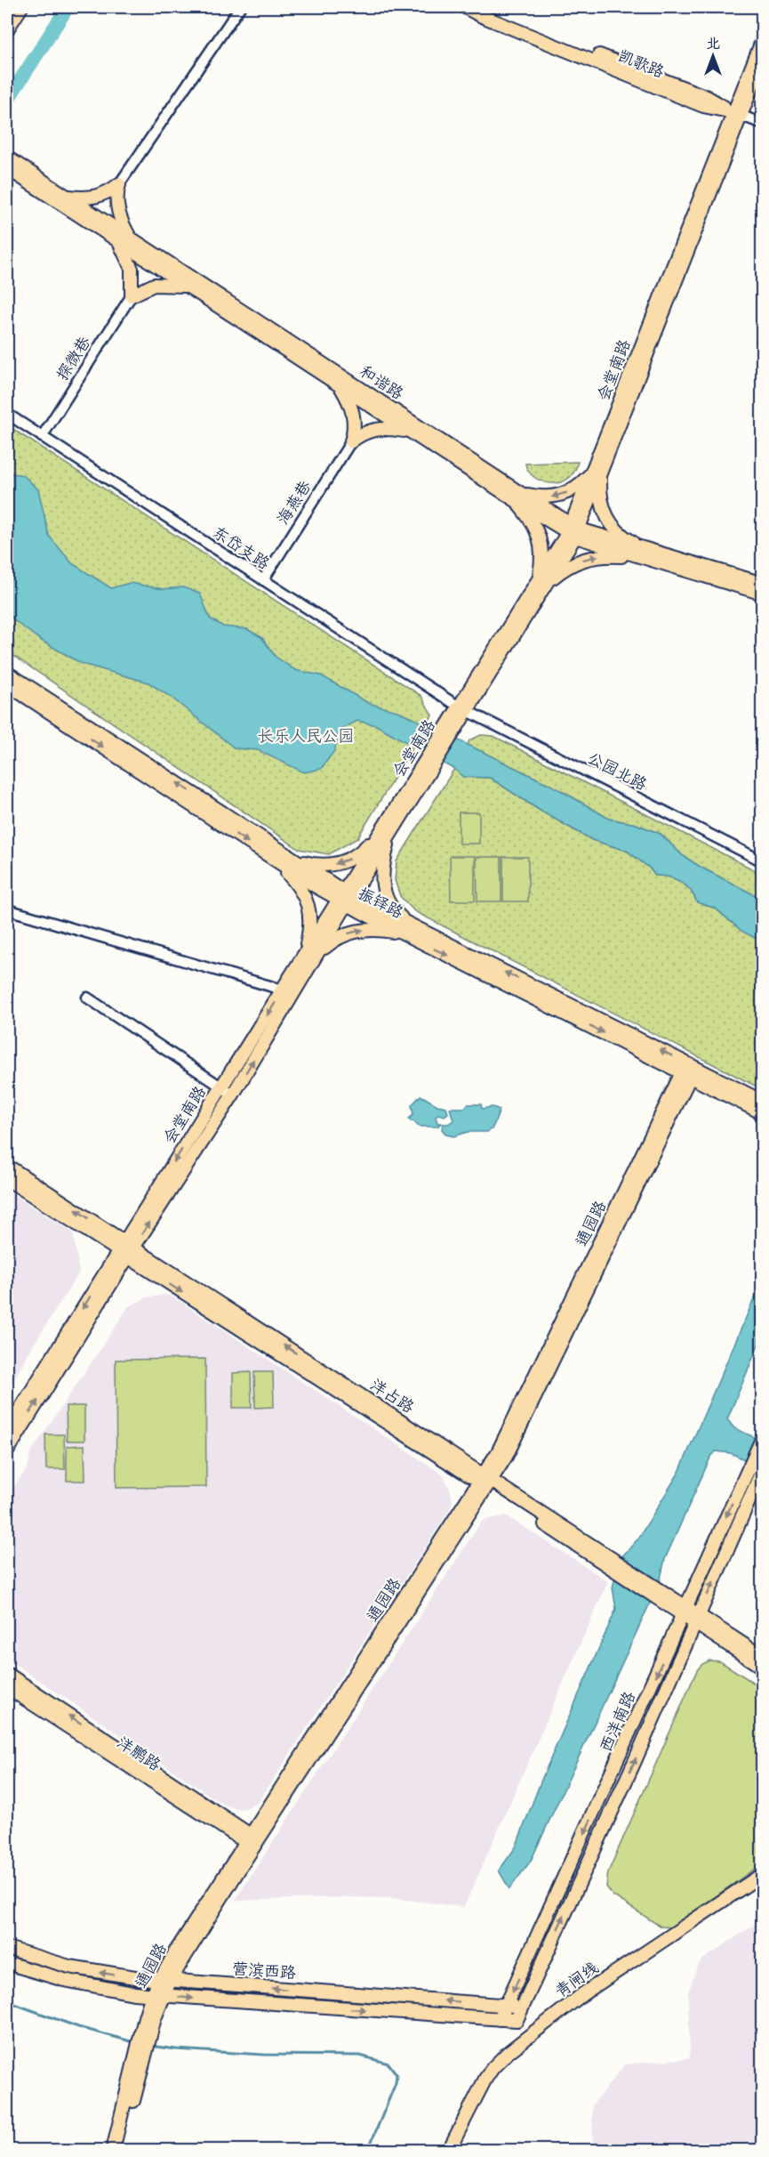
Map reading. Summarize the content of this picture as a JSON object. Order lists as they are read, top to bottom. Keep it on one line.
{"streets":{"main road":["凯歌路","会堂南路","和谐路","振铎路","通园路","洋占路","西洋南路","洋鹏路","营滨西路","青闸线"],"street":["探微巷","海燕巷","东岱支路","公园北路"]},"crossings":[["凯歌路","会堂南路"],["探微巷","东岱支路"],["会堂南路","和谐路"],["会堂南路","东岱支路"],["会堂南路","公园北路"],["会堂南路","振铎路"],["会堂南路","洋占路"],["海燕巷","东岱支路"],["东岱支路","公园北路"],["振铎路","通园路"],["通园路","洋占路"],["通园路","洋鹏路"],["通园路","营滨西路"],["洋占路","西洋南路"],["西洋南路","营滨西路"]],"parks":["长乐人民公园"],"north":"top"}
